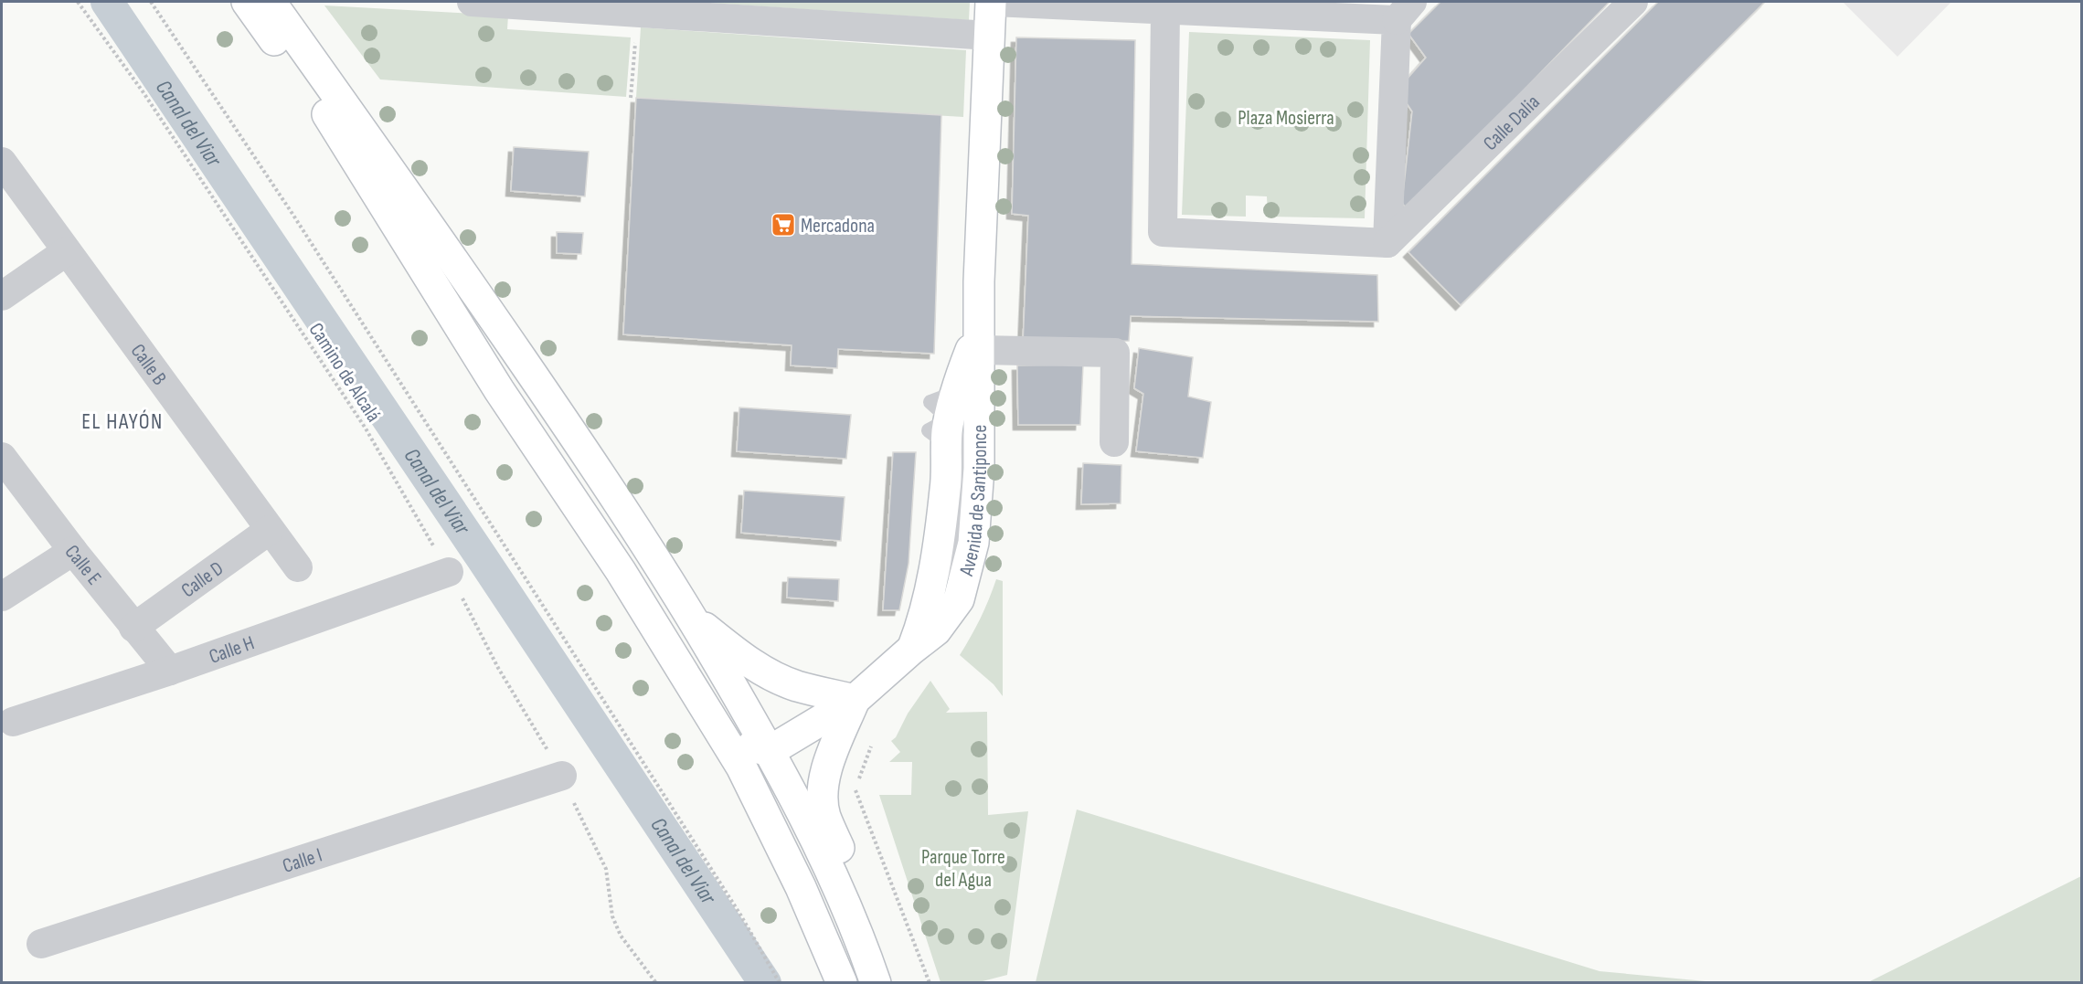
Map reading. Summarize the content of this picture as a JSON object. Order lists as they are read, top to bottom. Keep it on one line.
{"streets":{"main road":["Avenida de Santiponce"],"street":["Calle Dalia","Calle B","Calle E","Calle D","Calle H","Calle I"],"path":["Camino de Alcalá"]},"crossings":[["Calle B","Calle D"],["Camino de Alcalá","Calle H"],["Camino de Alcalá","Calle I"],["Calle E","Calle D"],["Calle E","Calle H"]],"districts":["EL HAYÓN"],"water":["Canal del Viar"],"parks":["Plaza Mosierra","Parque Torre del Agua"],"places":{"supermarket":["Mercadona"]}}
